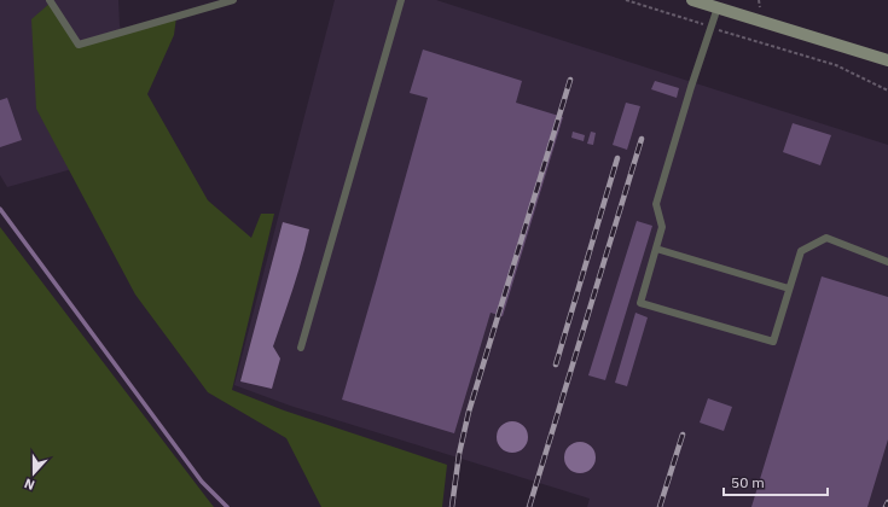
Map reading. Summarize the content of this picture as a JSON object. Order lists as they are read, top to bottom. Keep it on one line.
{"scale_bar":"50 m","north":"bottom"}
